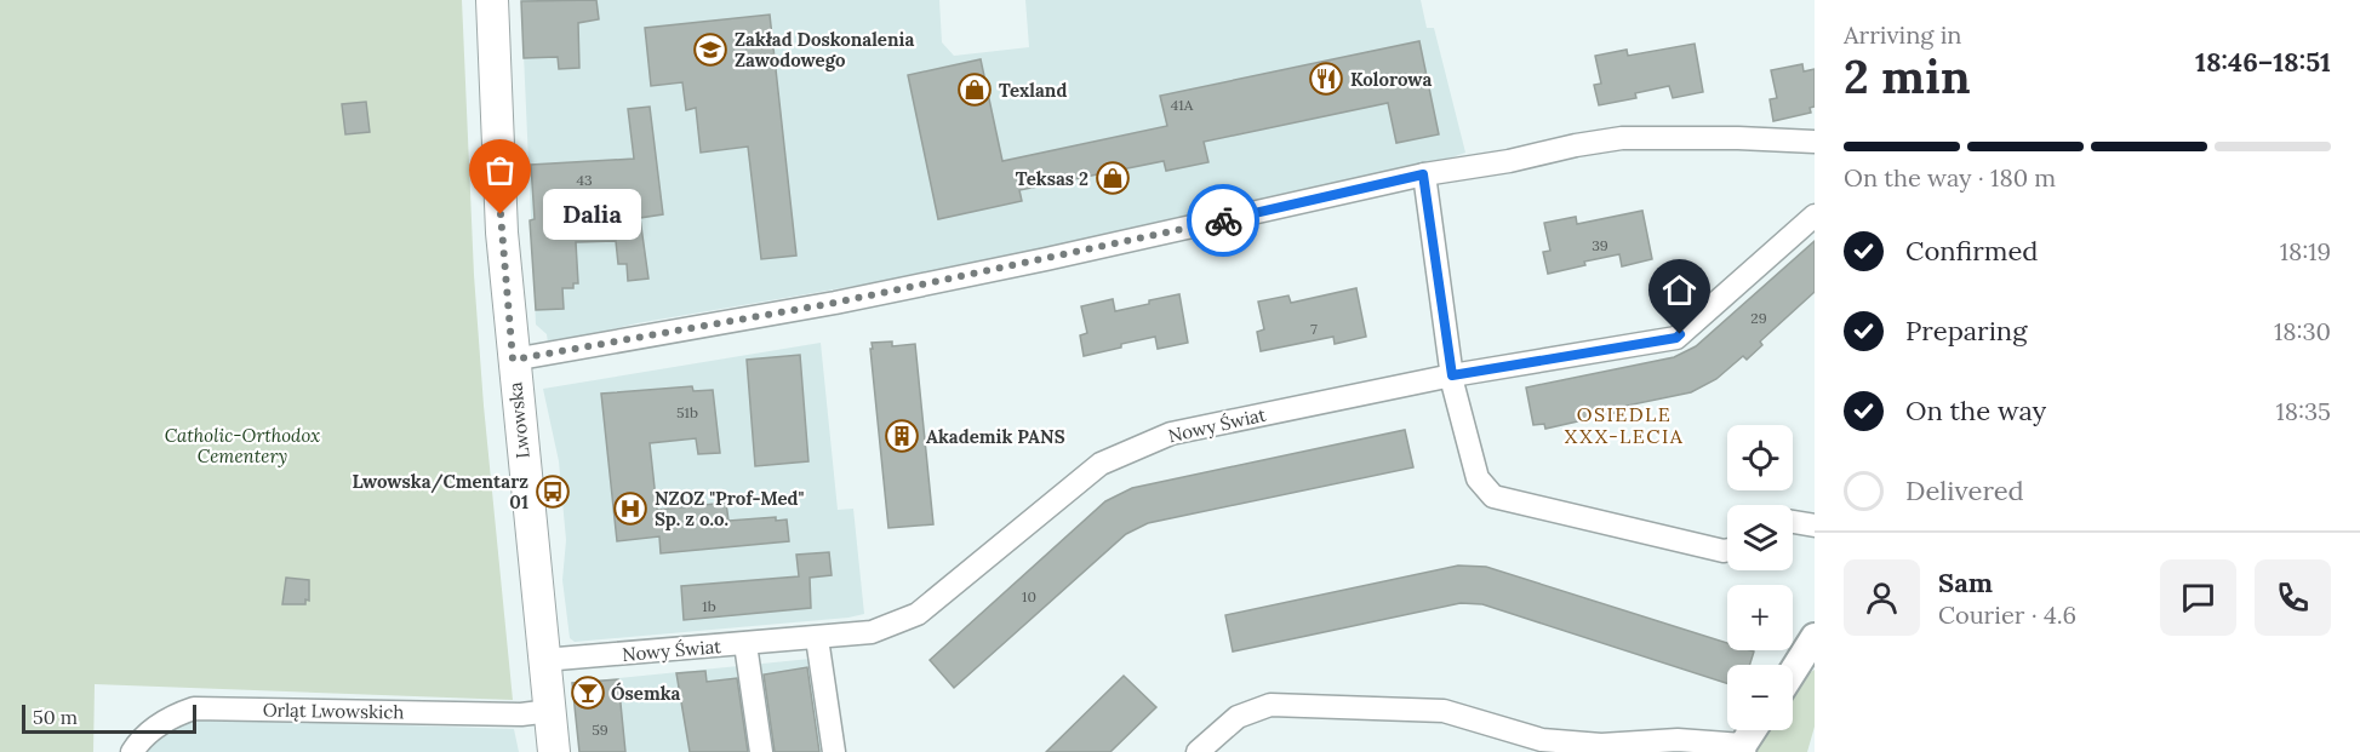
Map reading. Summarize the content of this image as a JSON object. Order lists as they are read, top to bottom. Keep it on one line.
{"streets":{"main road":["Lwowska"],"street":["Nowy Świat","Orląt Lwowskich"]},"crossings":[["Lwowska","Nowy Świat"],["Lwowska","Orląt Lwowskich"]],"districts":["OSIEDLE XXX-LECIA"],"parks":["Catholic-Orthodox Cementery"],"places":{"school or university":["Zakład Doskonalenia Zawodowego"],"restaurant":["Kolorowa"],"shop":["Texland","Teksas 2"],"other":["Dalia"],"building":["Akademik PANS"],"bus stop":["Lwowska/Cmentarz 01"],"hospital":["NZOZ \"Prof-Med\" Sp. z o.o."],"bar":["Ósemka"]},"house_numbers":["41A","43","39","29","7","51b","10","1b","59"],"scale_bar":"50 m","page":{"heading":["2 min","Arriving in","18:46–18:51"],"panel":["Sam","Courier · 4.6"],"bar":"On the way · 180 m","bubble":"Dalia","list":[["Confirmed","18:19"],["Preparing","18:30"],["On the way","18:35"],"Delivered"],"map_buttons":["+","−"],"scale":"50 m"}}
